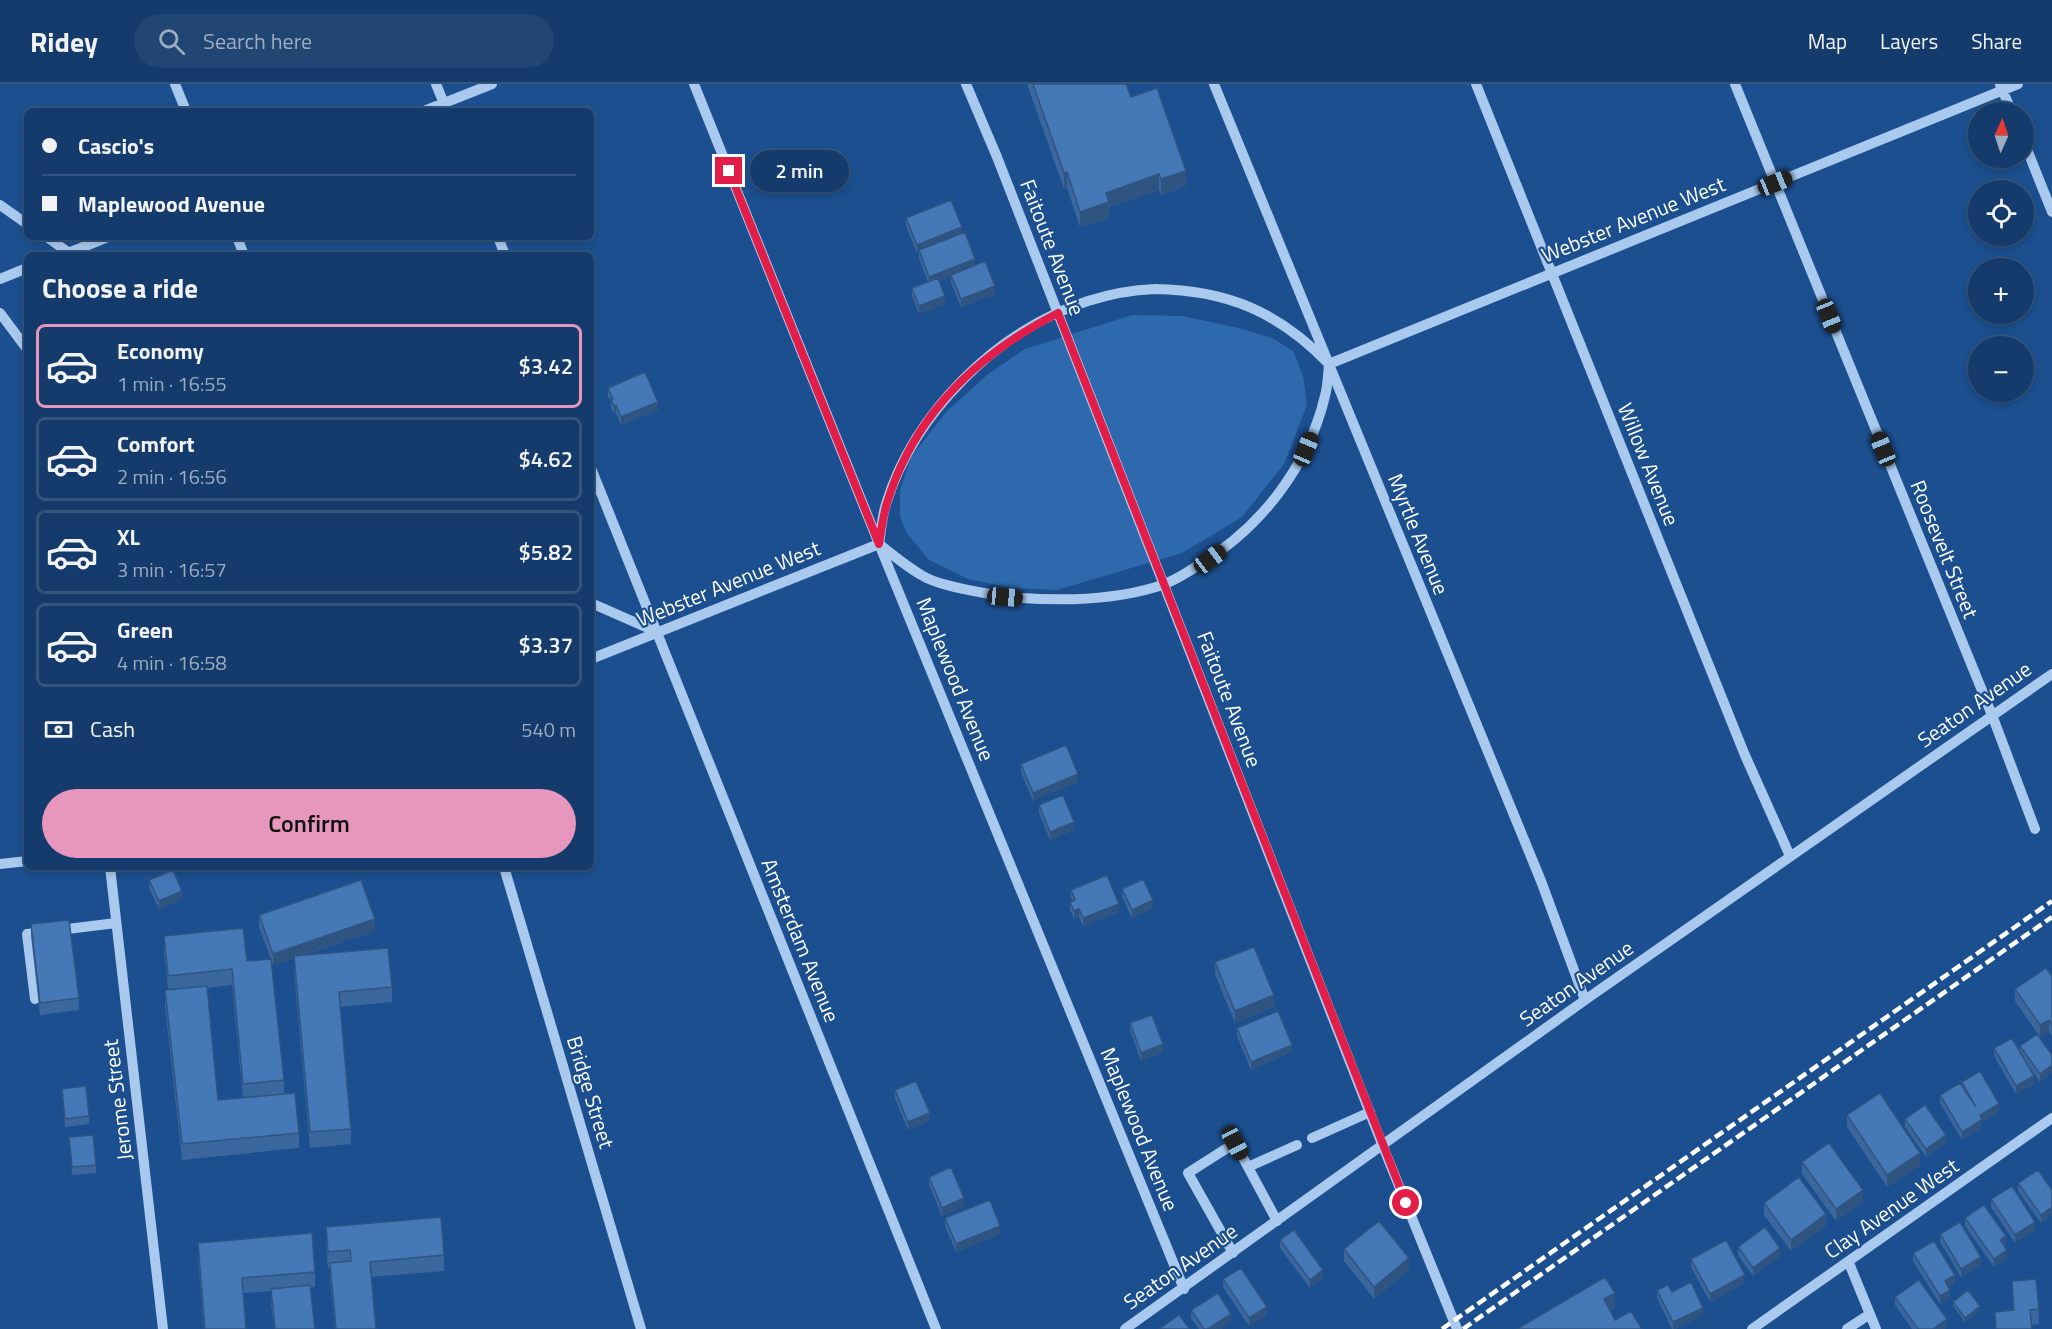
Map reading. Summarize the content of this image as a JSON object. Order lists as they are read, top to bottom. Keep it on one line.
{"streets":{"street":["Webster Avenue West","Faitoute Avenue","Willow Avenue","Myrtle Avenue","Roosevelt Street","Maplewood Avenue","Seaton Avenue","Amsterdam Avenue","Bridge Street","Jerome Street","Clay Avenue West"]},"crossings":[["Webster Avenue West","Willow Avenue"],["Webster Avenue West","Myrtle Avenue"],["Webster Avenue West","Roosevelt Street"],["Webster Avenue West","Maplewood Avenue"],["Webster Avenue West","Amsterdam Avenue"],["Faitoute Avenue","Seaton Avenue"],["Willow Avenue","Seaton Avenue"],["Myrtle Avenue","Seaton Avenue"],["Roosevelt Street","Seaton Avenue"],["Maplewood Avenue","Seaton Avenue"]],"north":"top","page":{"header":"Ridey","search":"Search here","nav":["Map","Layers","Share"],"map_buttons":["+","−"],"banner":["Cascio's","Maplewood Avenue"],"bubble":"2 min","heading":"Choose a ride","list":[{"name":"Economy","note":"1 min · 16:55","value":"$3.42"},{"name":"Comfort","note":"2 min · 16:56","value":"$4.62"},{"name":"XL","note":"3 min · 16:57","value":"$5.82"},{"name":"Green","note":"4 min · 16:58","value":"$3.37"}],"pay":["Cash","540 m"],"buttons":"Confirm"}}
